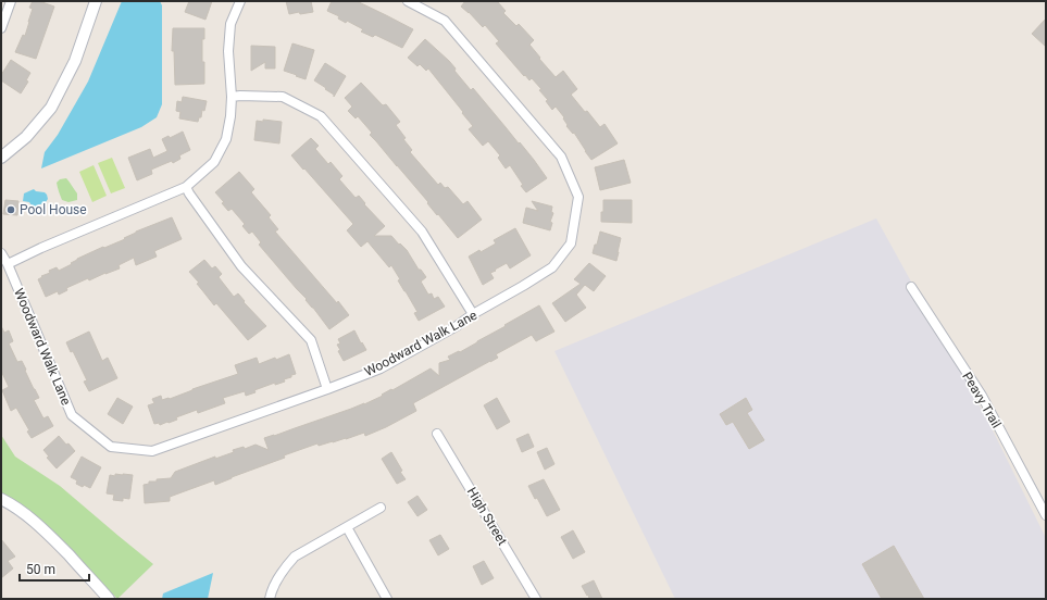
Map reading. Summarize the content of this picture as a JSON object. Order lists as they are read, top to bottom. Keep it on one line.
{"streets":{"street":["Woodward Walk Lane","Peavy Trail","High Street"]},"places":["Pool House"],"scale_bar":"50 m"}
